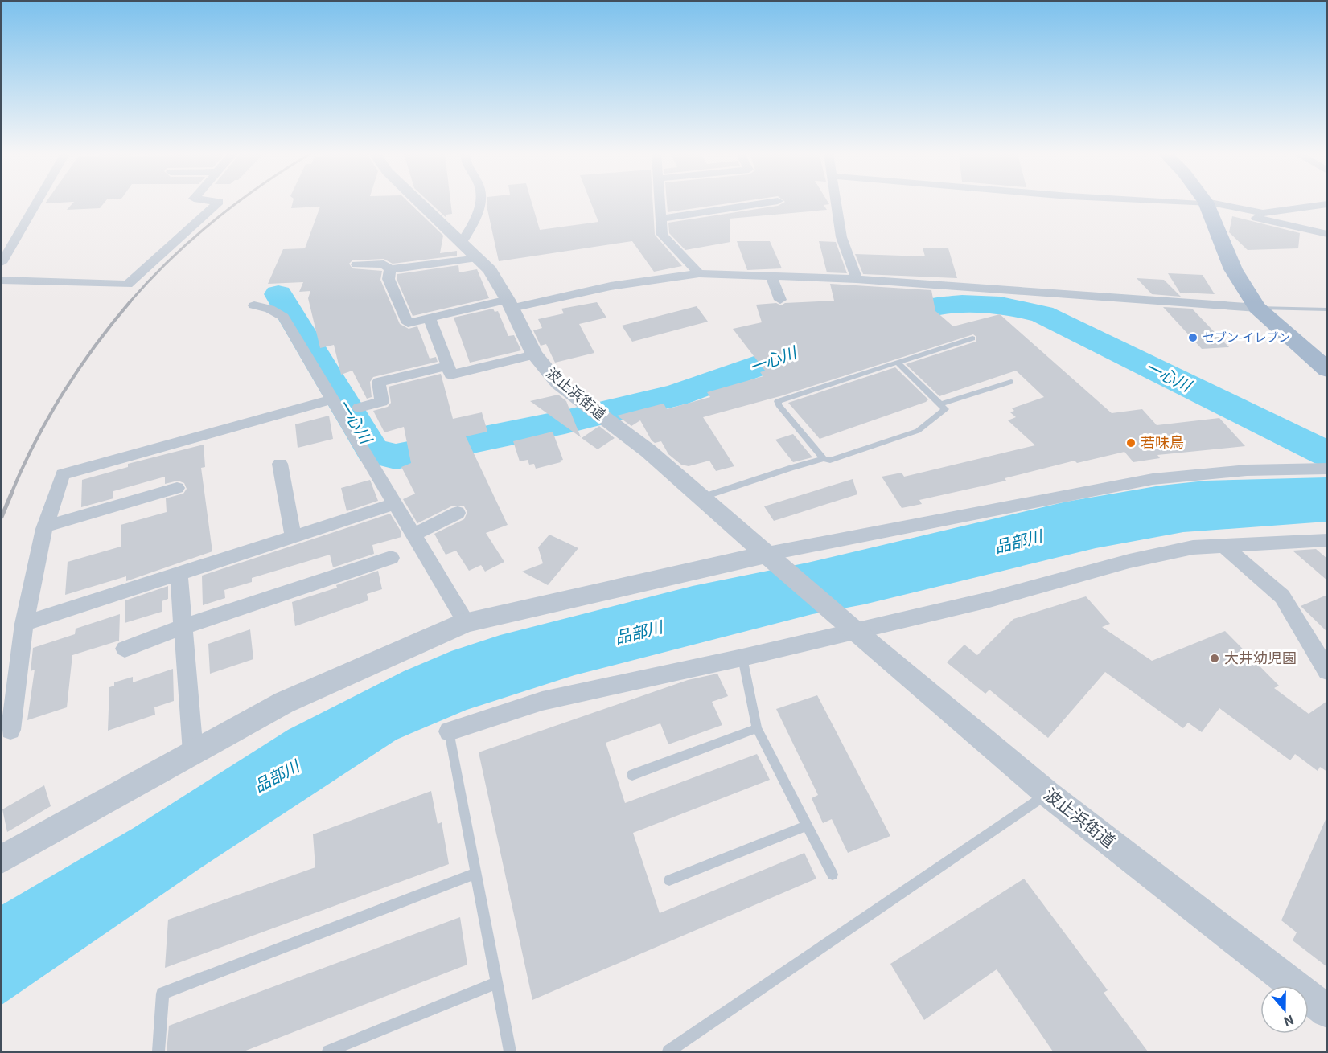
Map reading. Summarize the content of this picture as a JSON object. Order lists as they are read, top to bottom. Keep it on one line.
{"streets":{"street":["波止浜街道"]},"water":["一心川","品部川"],"places":["セブン-イレブン","若味鳥","大井幼児園"],"north":"bottom"}
